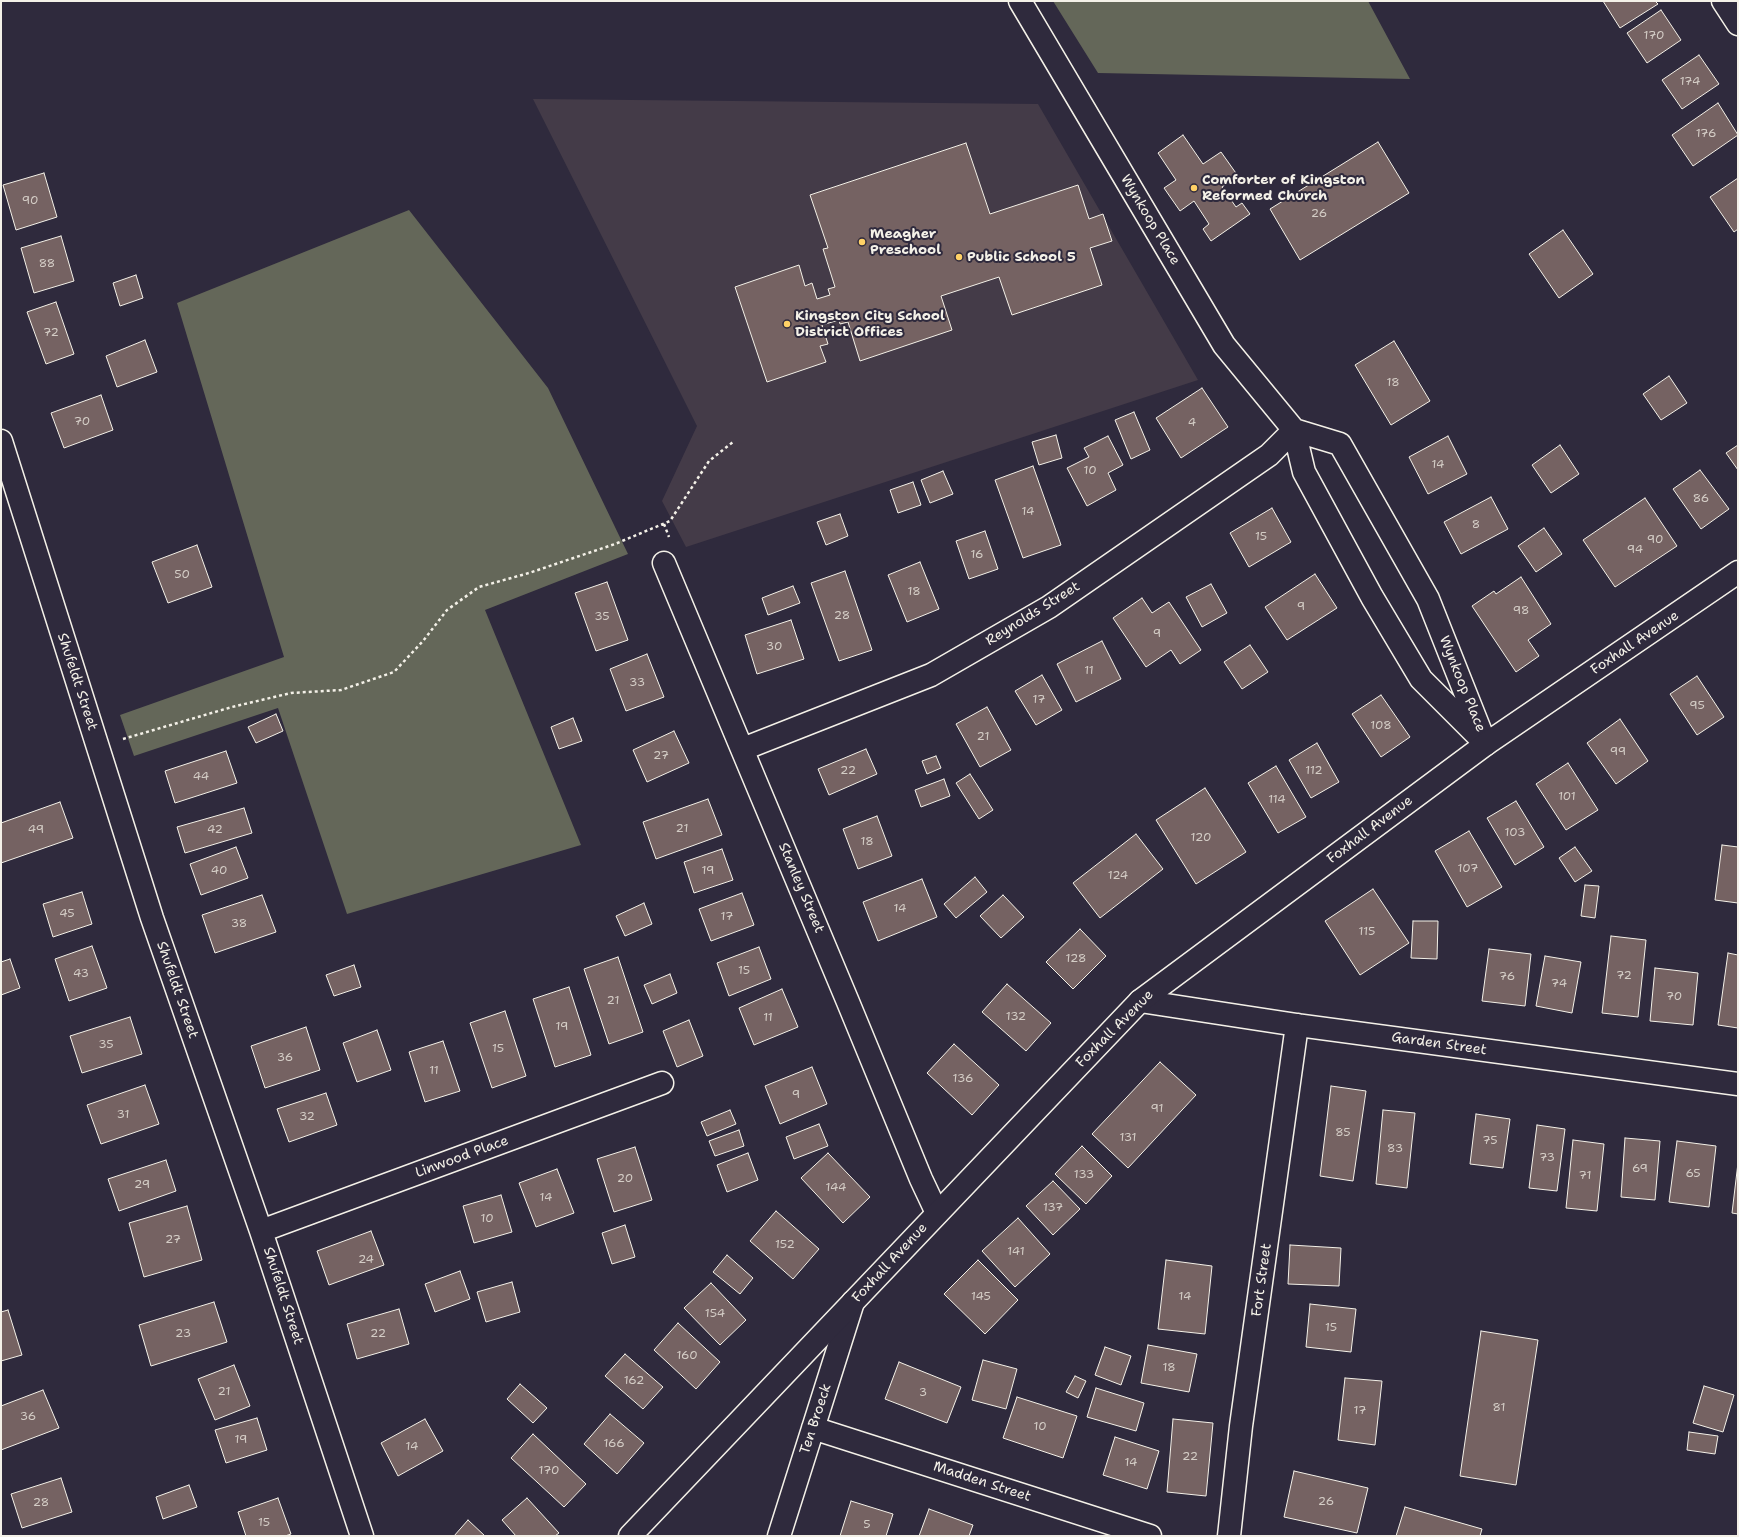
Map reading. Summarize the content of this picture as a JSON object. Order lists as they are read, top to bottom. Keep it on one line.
{"streets":{"street":["Wynkoop Place","Reynolds Street","Foxhall Avenue","Shufeldt Street","Stanley Street","Garden Street","Linwood Place","Fort Street","Ten Broeck","Madden Street"]},"crossings":[["Wynkoop Place","Reynolds Street"],["Wynkoop Place","Foxhall Avenue"],["Reynolds Street","Stanley Street"],["Foxhall Avenue","Stanley Street"],["Foxhall Avenue","Garden Street"],["Foxhall Avenue","Ten Broeck"],["Shufeldt Street","Linwood Place"],["Garden Street","Fort Street"],["Ten Broeck","Madden Street"]],"places":["Comforter of Kingston Reformed Church","Meagher Preschool","Public School 5","Kingston City School District Offices"],"house_numbers":["170","174","176","90","26","88","72","18","70","4","14","10","86","14","8","15","90","94","16","50","18","9","98","28","35","9","30","11","33","17","95","108","21","99","27","22","112","44","101","114","21","49","42","103","120","18","107","40","19","124","14","45","17","38","115","128","15","43","72","76","74","70","21","132","11","19","35","15","36","11","136","9","91","31","32","85","131","75","83","73","69","65","133","71","20","29","144","14","137","10","27","152","141","24","145","14","154","15","23","22","160","18","162","21","3","81","17","36","10","19","166","14","22","14","170","26","28","15","5"]}
